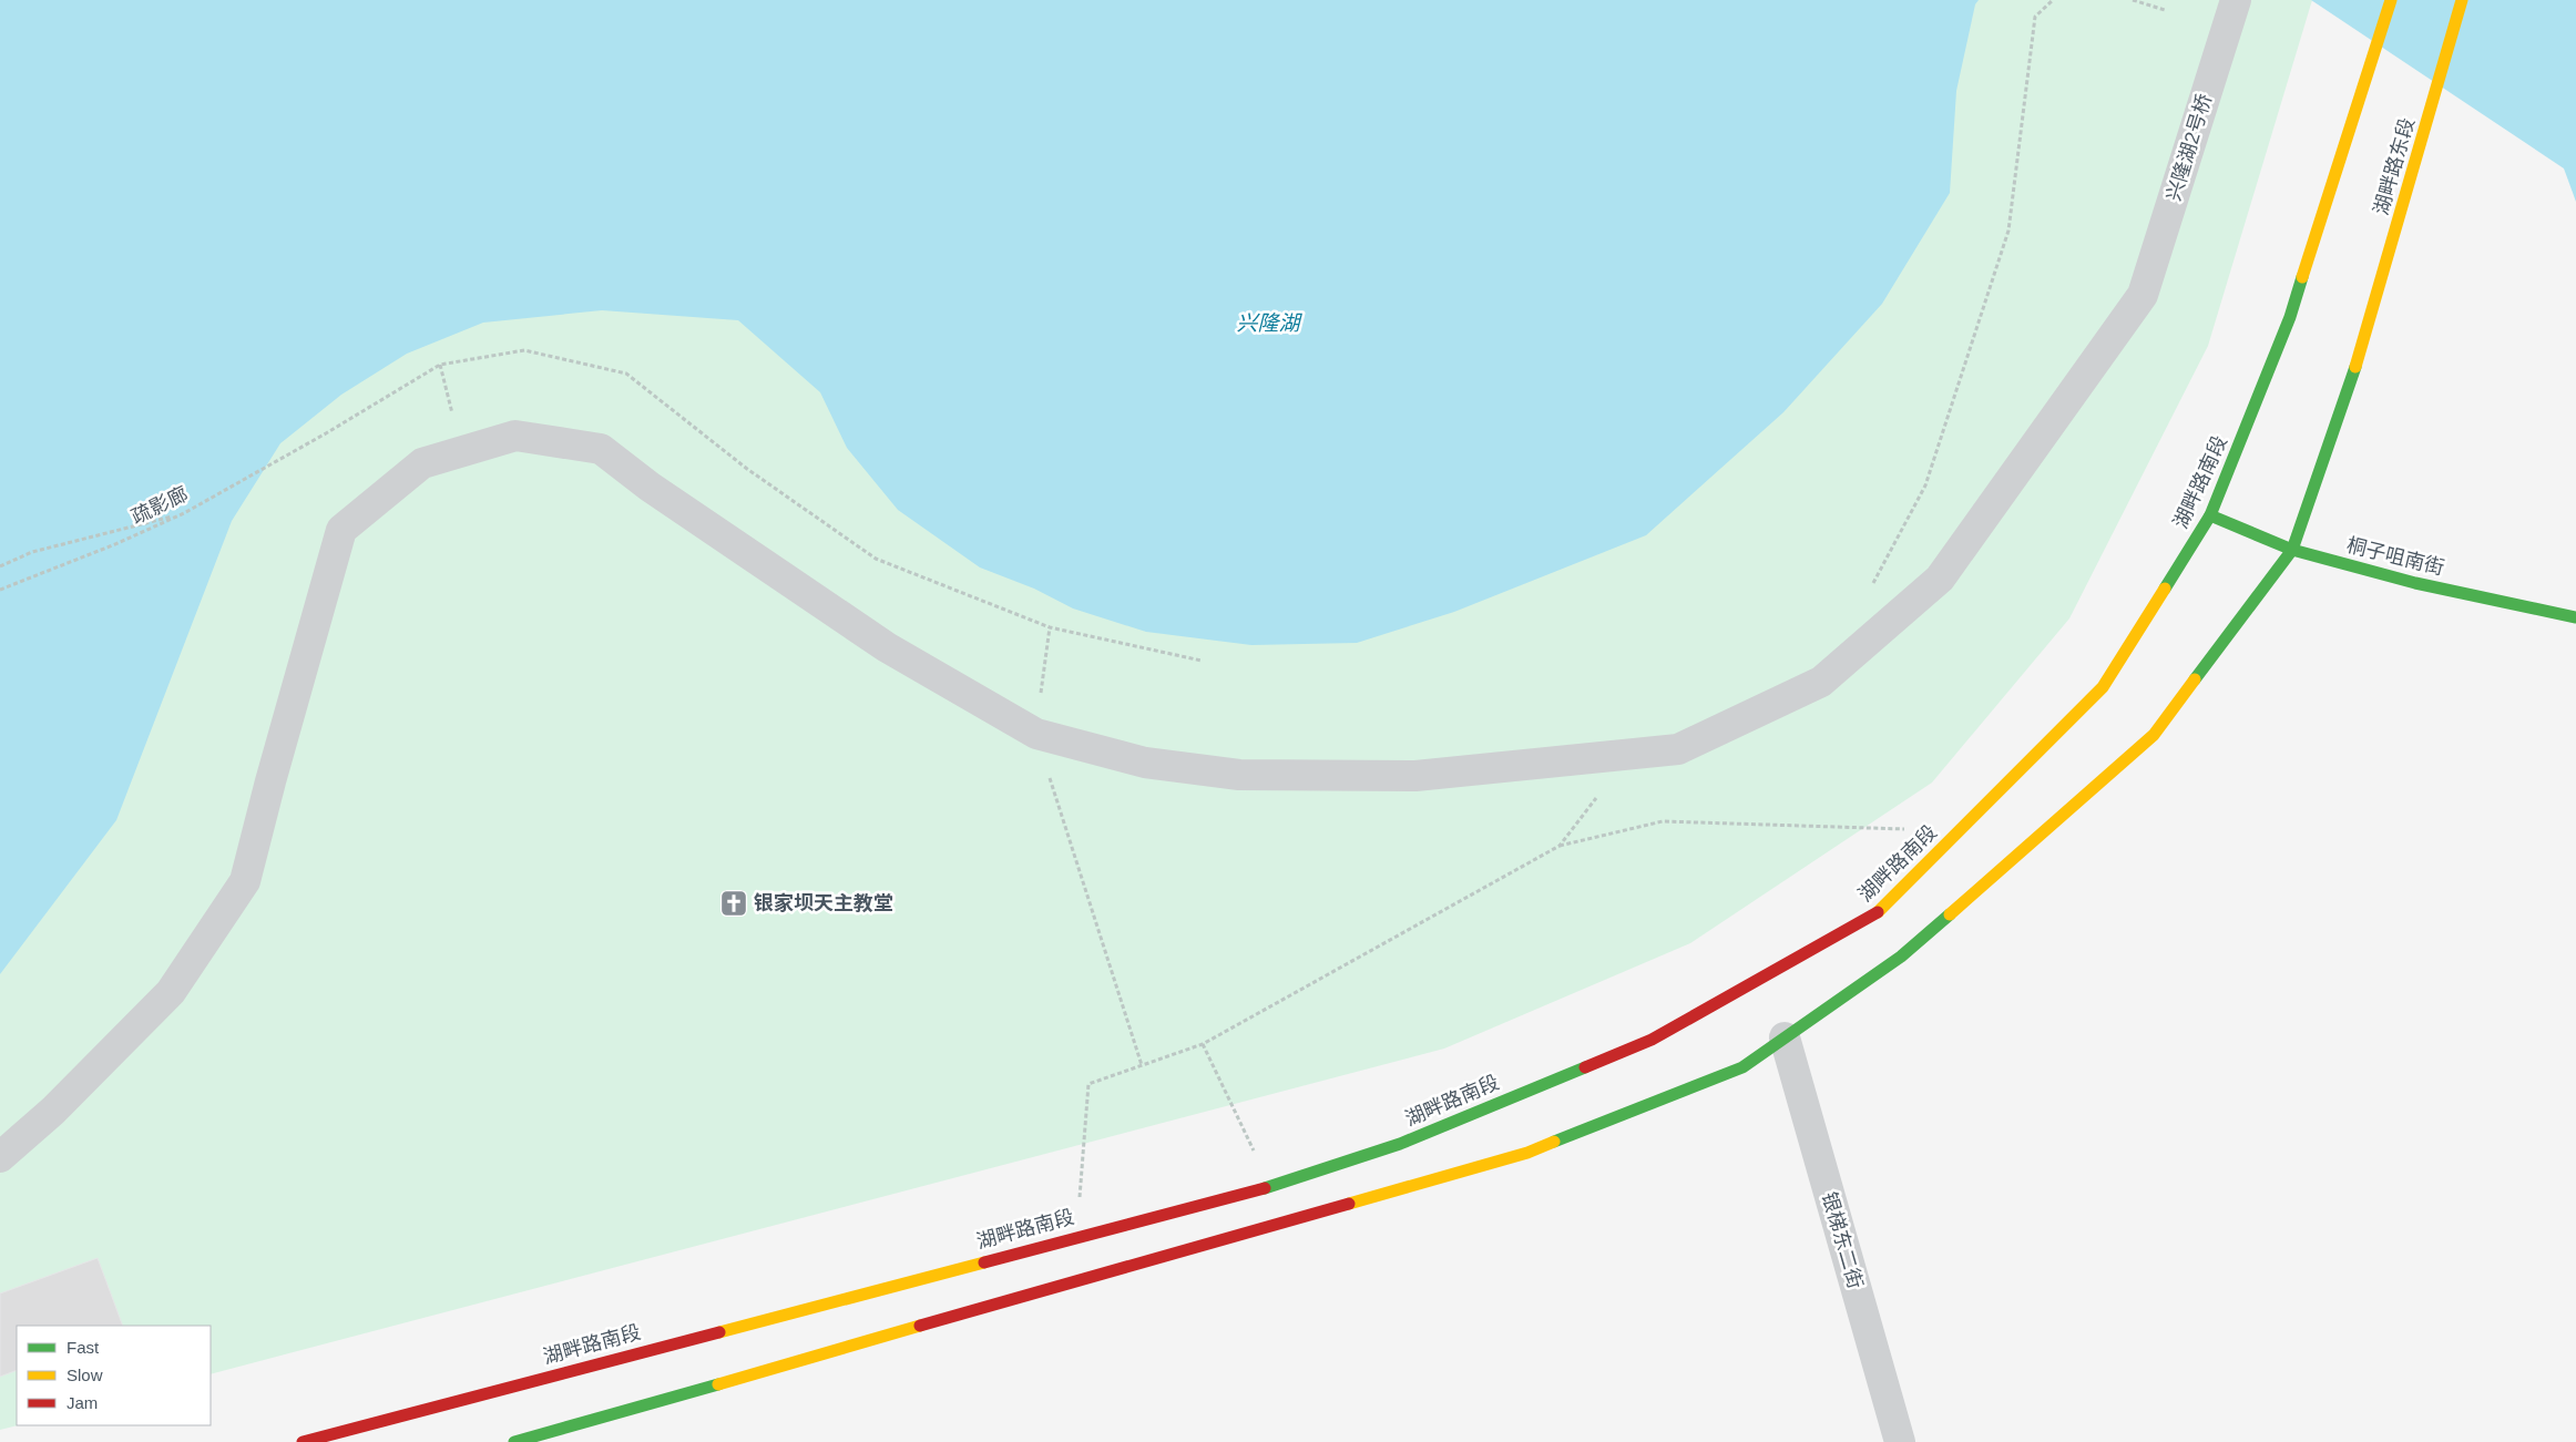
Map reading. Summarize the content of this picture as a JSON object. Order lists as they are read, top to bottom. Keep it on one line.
{"streets":{"main road":["湖畔路东段","湖畔路南段","桐子咀南街"],"street":["兴隆湖2号桥","银梯东二街"],"path":["疏影廊"]},"crossings":[["湖畔路东段","桐子咀南街"],["湖畔路南段","桐子咀南街"]],"water":["兴隆湖"],"places":{"church":["银家坝天主教堂"]},"legend":["Fast","Slow","Jam"]}
